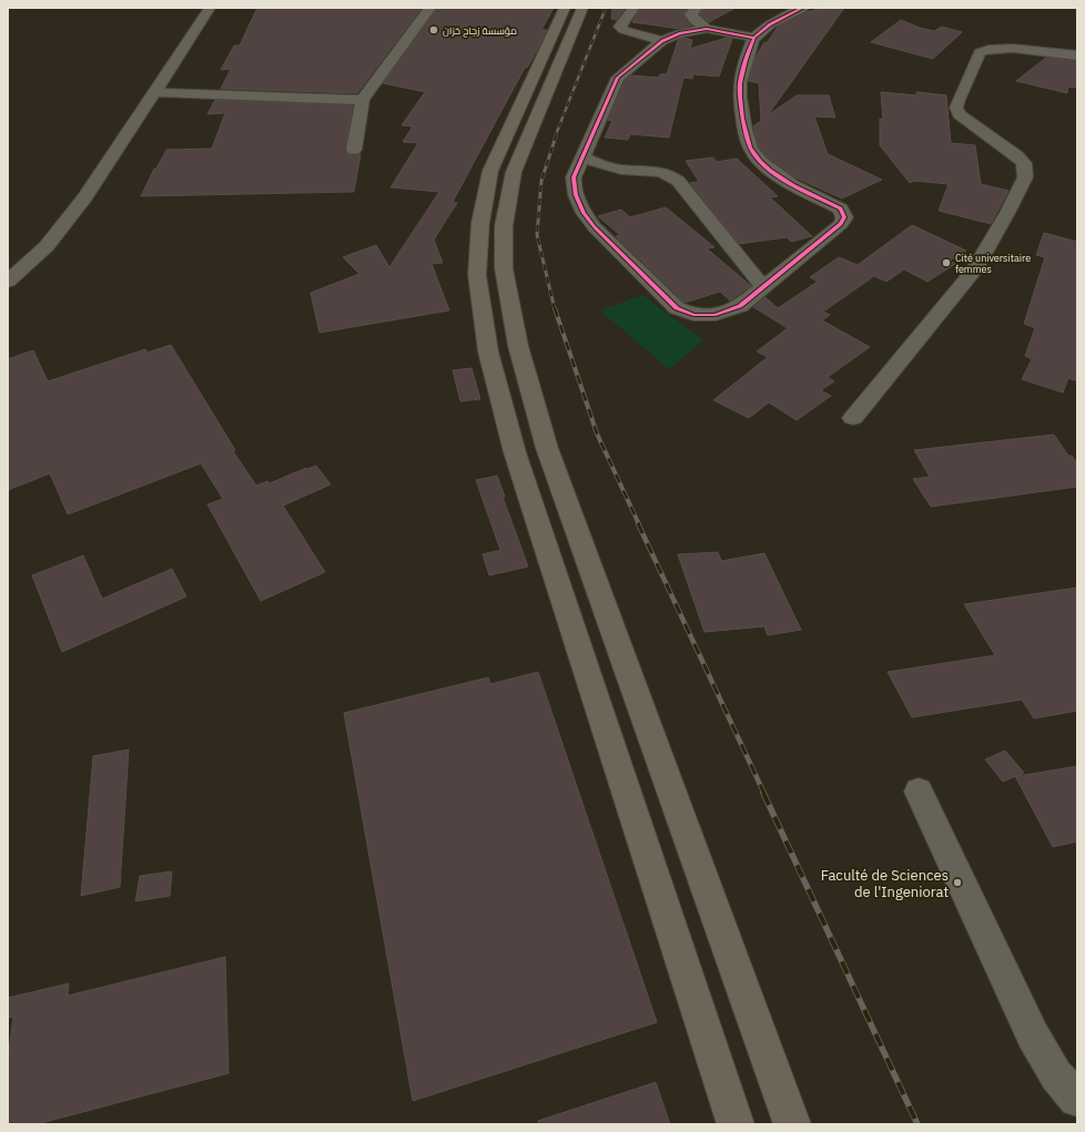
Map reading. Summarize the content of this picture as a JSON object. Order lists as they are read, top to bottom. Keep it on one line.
{"places":["مؤسسة زجاج خزان","Cité universitaire femmes","Faculté de Sciences de l'Ingeniorat"]}
